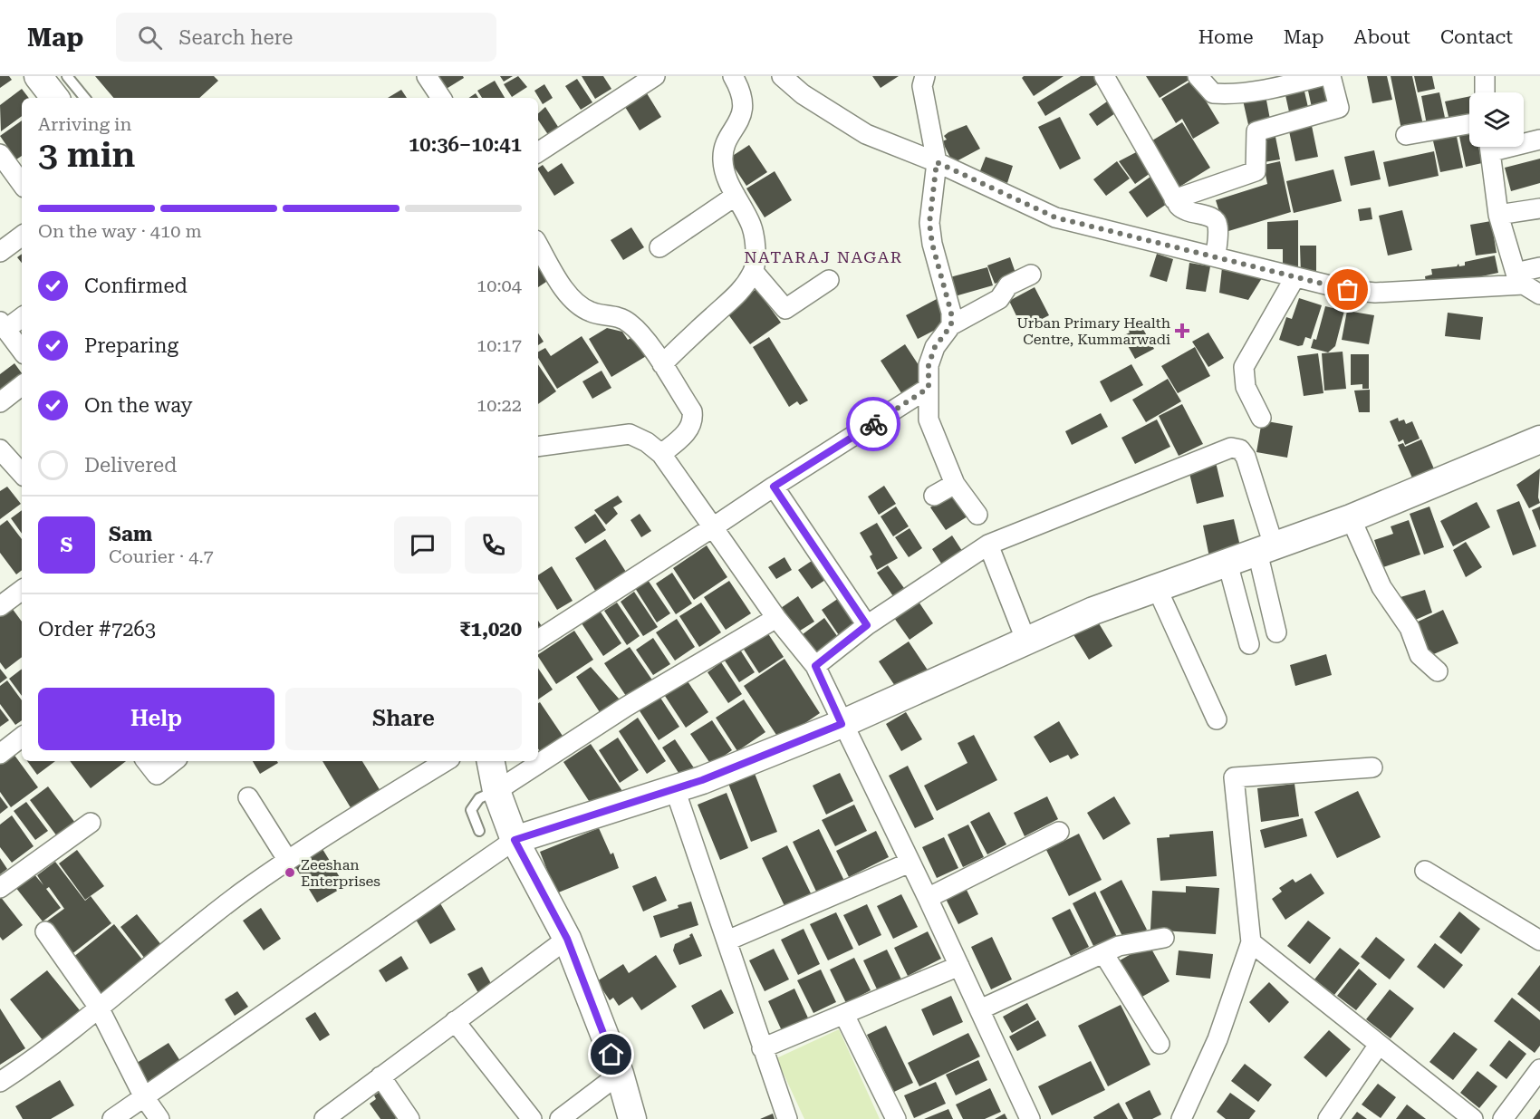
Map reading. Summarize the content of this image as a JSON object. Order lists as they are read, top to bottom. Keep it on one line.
{"districts":["NATARAJ NAGAR"],"places":{"health":["Urban Primary Health Centre, Kummarwadi"],"other":["Zeeshan Enterprises"]},"page":{"header":"Map","search":"Search here","nav":["Home","Map","About","Contact"],"heading":["3 min","Arriving in","10:36–10:41"],"panel":["Sam","Courier · 4.7","Order #7263","₹1,020"],"bar":"On the way · 410 m","list":[["Confirmed","10:04"],["Preparing","10:17"],["On the way","10:22"],"Delivered"],"round":"S","buttons":["Help","Share"]}}
